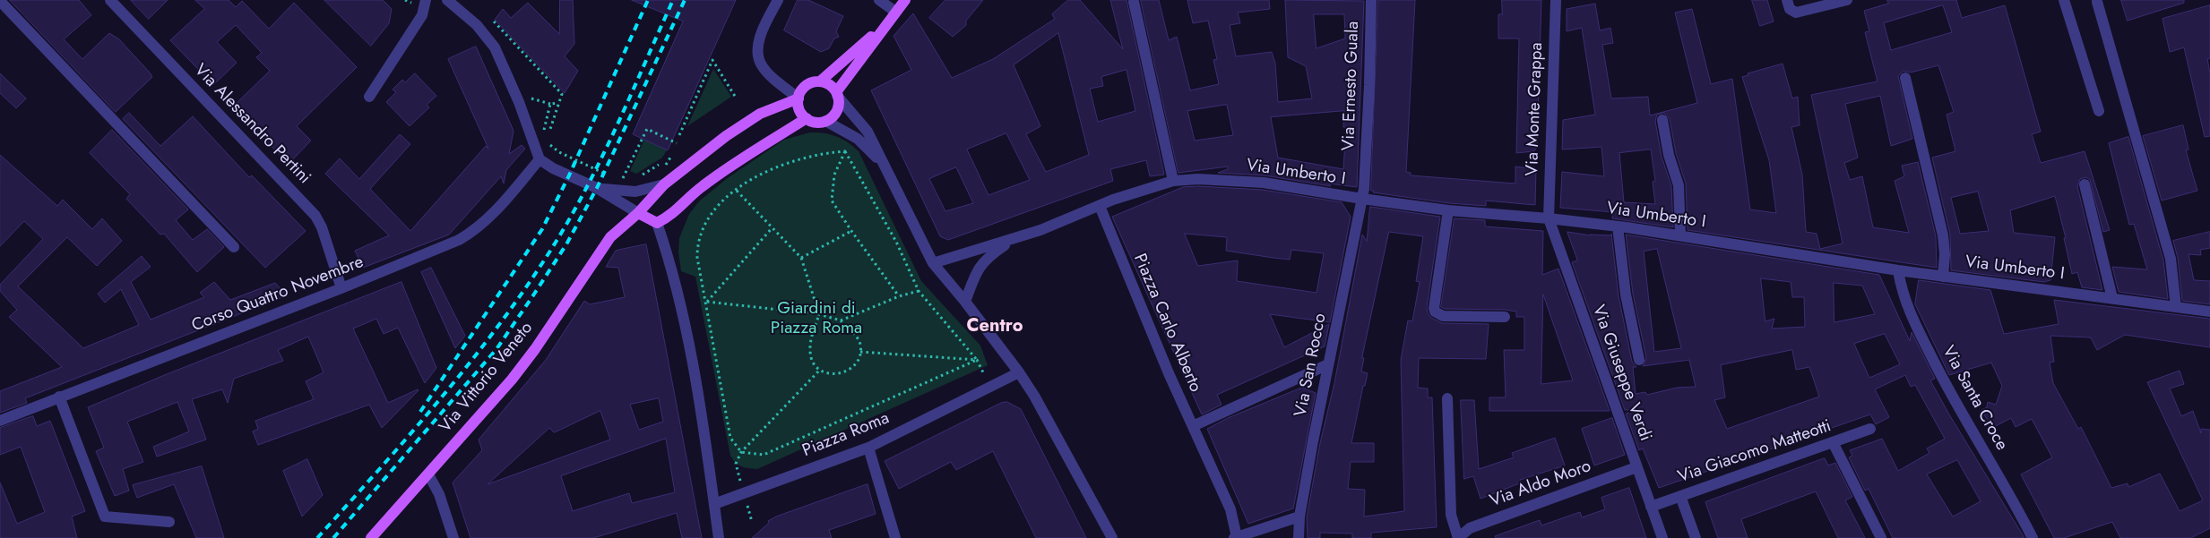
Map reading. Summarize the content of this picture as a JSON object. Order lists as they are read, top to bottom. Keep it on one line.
{"streets":{"main road":["Via Vittorio Veneto"],"street":["Via Ernesto Guala","Via Monte Grappa","Via Alessandro Pertini","Via Umberto I","Corso Quattro Novembre","Piazza Carlo Alberto","Via San Rocco","Via Giuseppe Verdi","Via Santa Croce","Piazza Roma","Via Giacomo Matteotti","Via Aldo Moro"]},"crossings":[["Via Ernesto Guala","Via Umberto I"],["Via Ernesto Guala","Via San Rocco"],["Via Monte Grappa","Via Umberto I"],["Via Monte Grappa","Via Giuseppe Verdi"],["Via Alessandro Pertini","Corso Quattro Novembre"],["Via Umberto I","Piazza Carlo Alberto"],["Via Umberto I","Via San Rocco"],["Via Umberto I","Via Giuseppe Verdi"],["Via Umberto I","Via Santa Croce"],["Piazza Carlo Alberto","Via San Rocco"],["Via Giuseppe Verdi","Via Giacomo Matteotti"],["Via Giuseppe Verdi","Via Aldo Moro"]],"districts":["Centro"],"parks":["Giardini di Piazza Roma"]}
